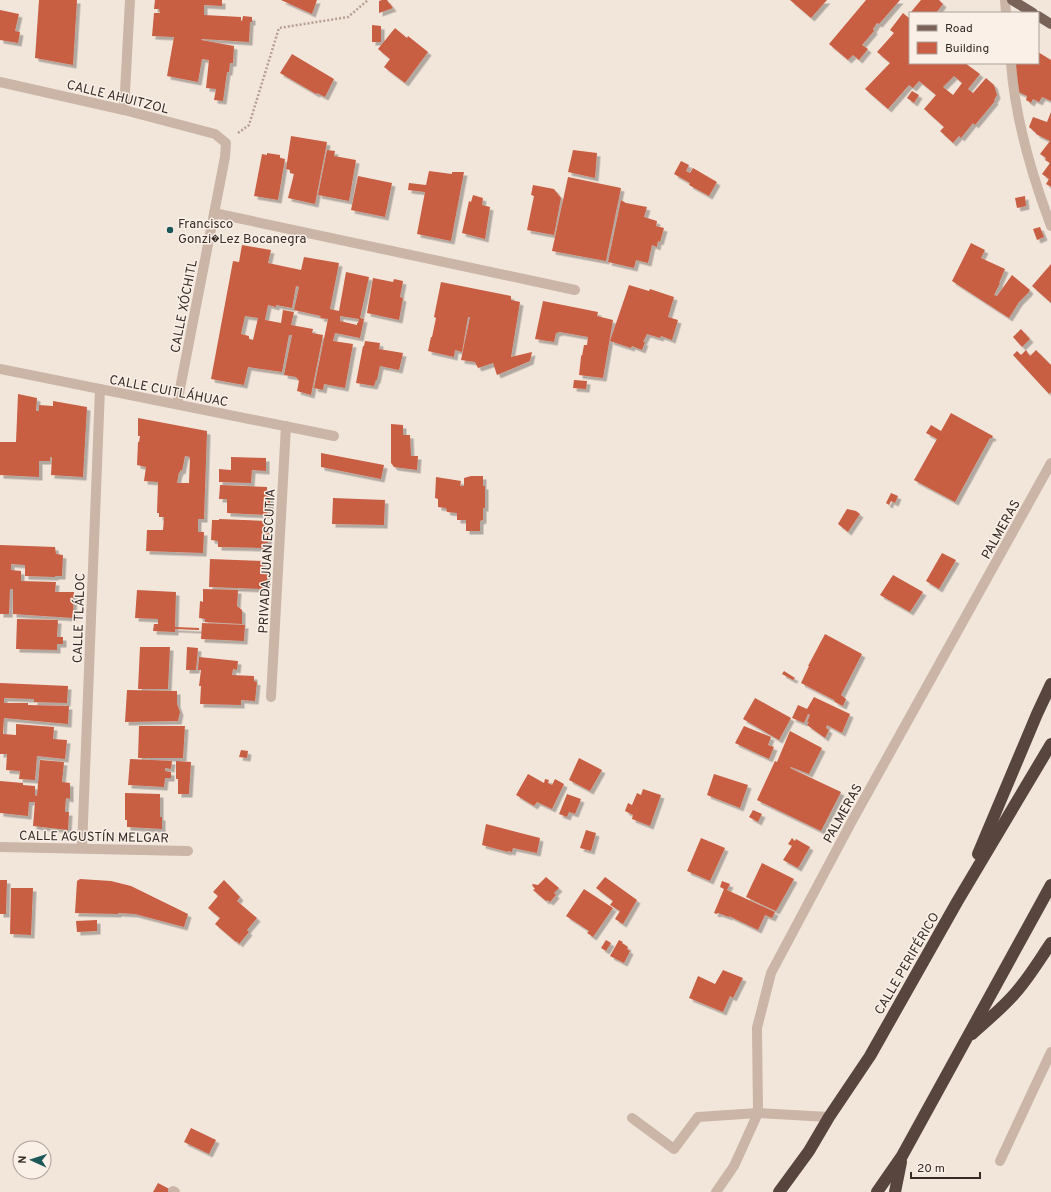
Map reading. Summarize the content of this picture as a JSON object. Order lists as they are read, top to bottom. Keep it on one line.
{"streets":{"highway":["CALLE PERIFÉRICO"],"street":["CALLE AHUITZOL","CALLE XÓCHITL","CALLE CUITLÁHUAC","PALMERAS","PRIVADA JUAN ESCUTIA","CALLE TLÁLOC","CALLE AGUSTÍN MELGAR"]},"crossings":[["CALLE AHUITZOL","CALLE XÓCHITL"],["CALLE XÓCHITL","CALLE CUITLÁHUAC"],["CALLE CUITLÁHUAC","PRIVADA JUAN ESCUTIA"],["CALLE CUITLÁHUAC","CALLE TLÁLOC"],["CALLE TLÁLOC","CALLE AGUSTÍN MELGAR"]],"places":["Francisco Gonzi�Lez Bocanegra"],"legend":["Road","Building"],"scale_bar":"20 m","north":"left"}
